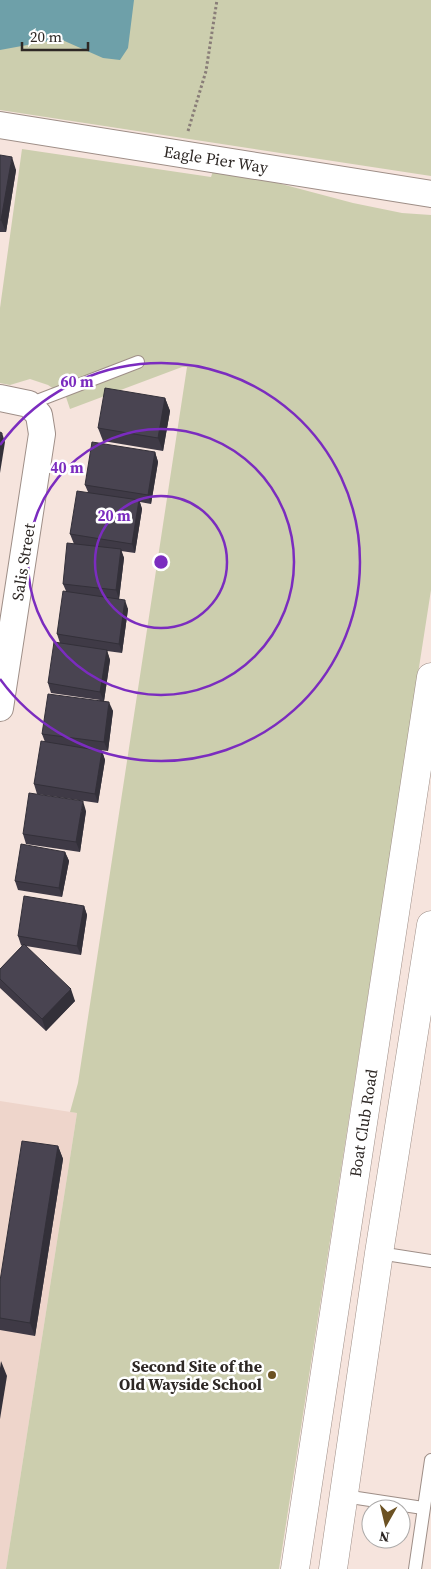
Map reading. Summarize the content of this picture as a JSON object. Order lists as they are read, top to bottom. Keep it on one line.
{"streets":{"main road":["Boat Club Road"],"street":["Eagle Pier Way","Salis Street"]},"places":["Second Site of the Old Wayside School"],"scale_bar":"20 m","north":"bottom","rings":["60 m","40 m","20 m"]}
